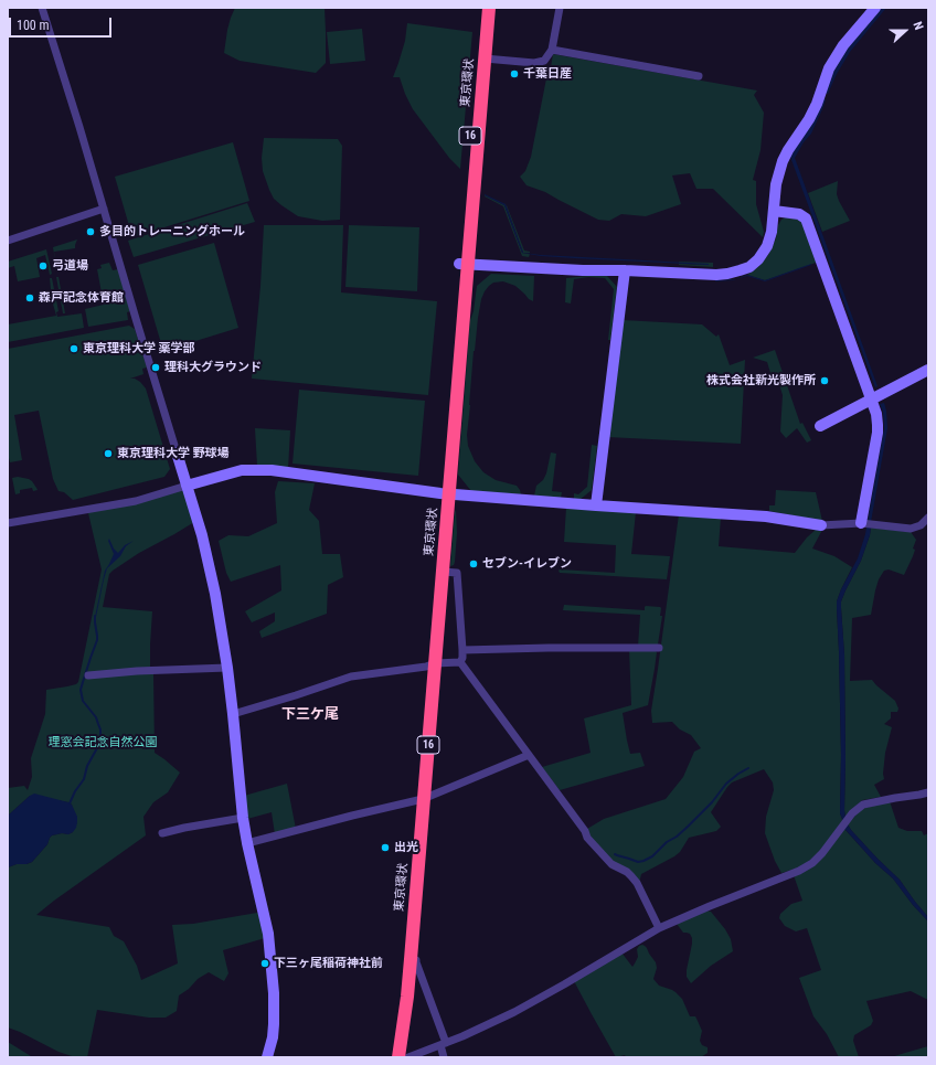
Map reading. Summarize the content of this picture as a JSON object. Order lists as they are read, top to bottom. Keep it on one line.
{"streets":{"highway":["東京環状","16"]},"districts":["下三ケ尾"],"parks":["理窓会記念自然公園"],"places":["千葉日産","多目的トレーニングホール","弓道場","森戸記念体育館","東京理科大学 薬学部","理科大グラウンド","株式会社新光製作所","東京理科大学 野球場","セブン-イレブン","出光","下三ヶ尾稲荷神社前"],"scale_bar":"100 m","north":"right"}
